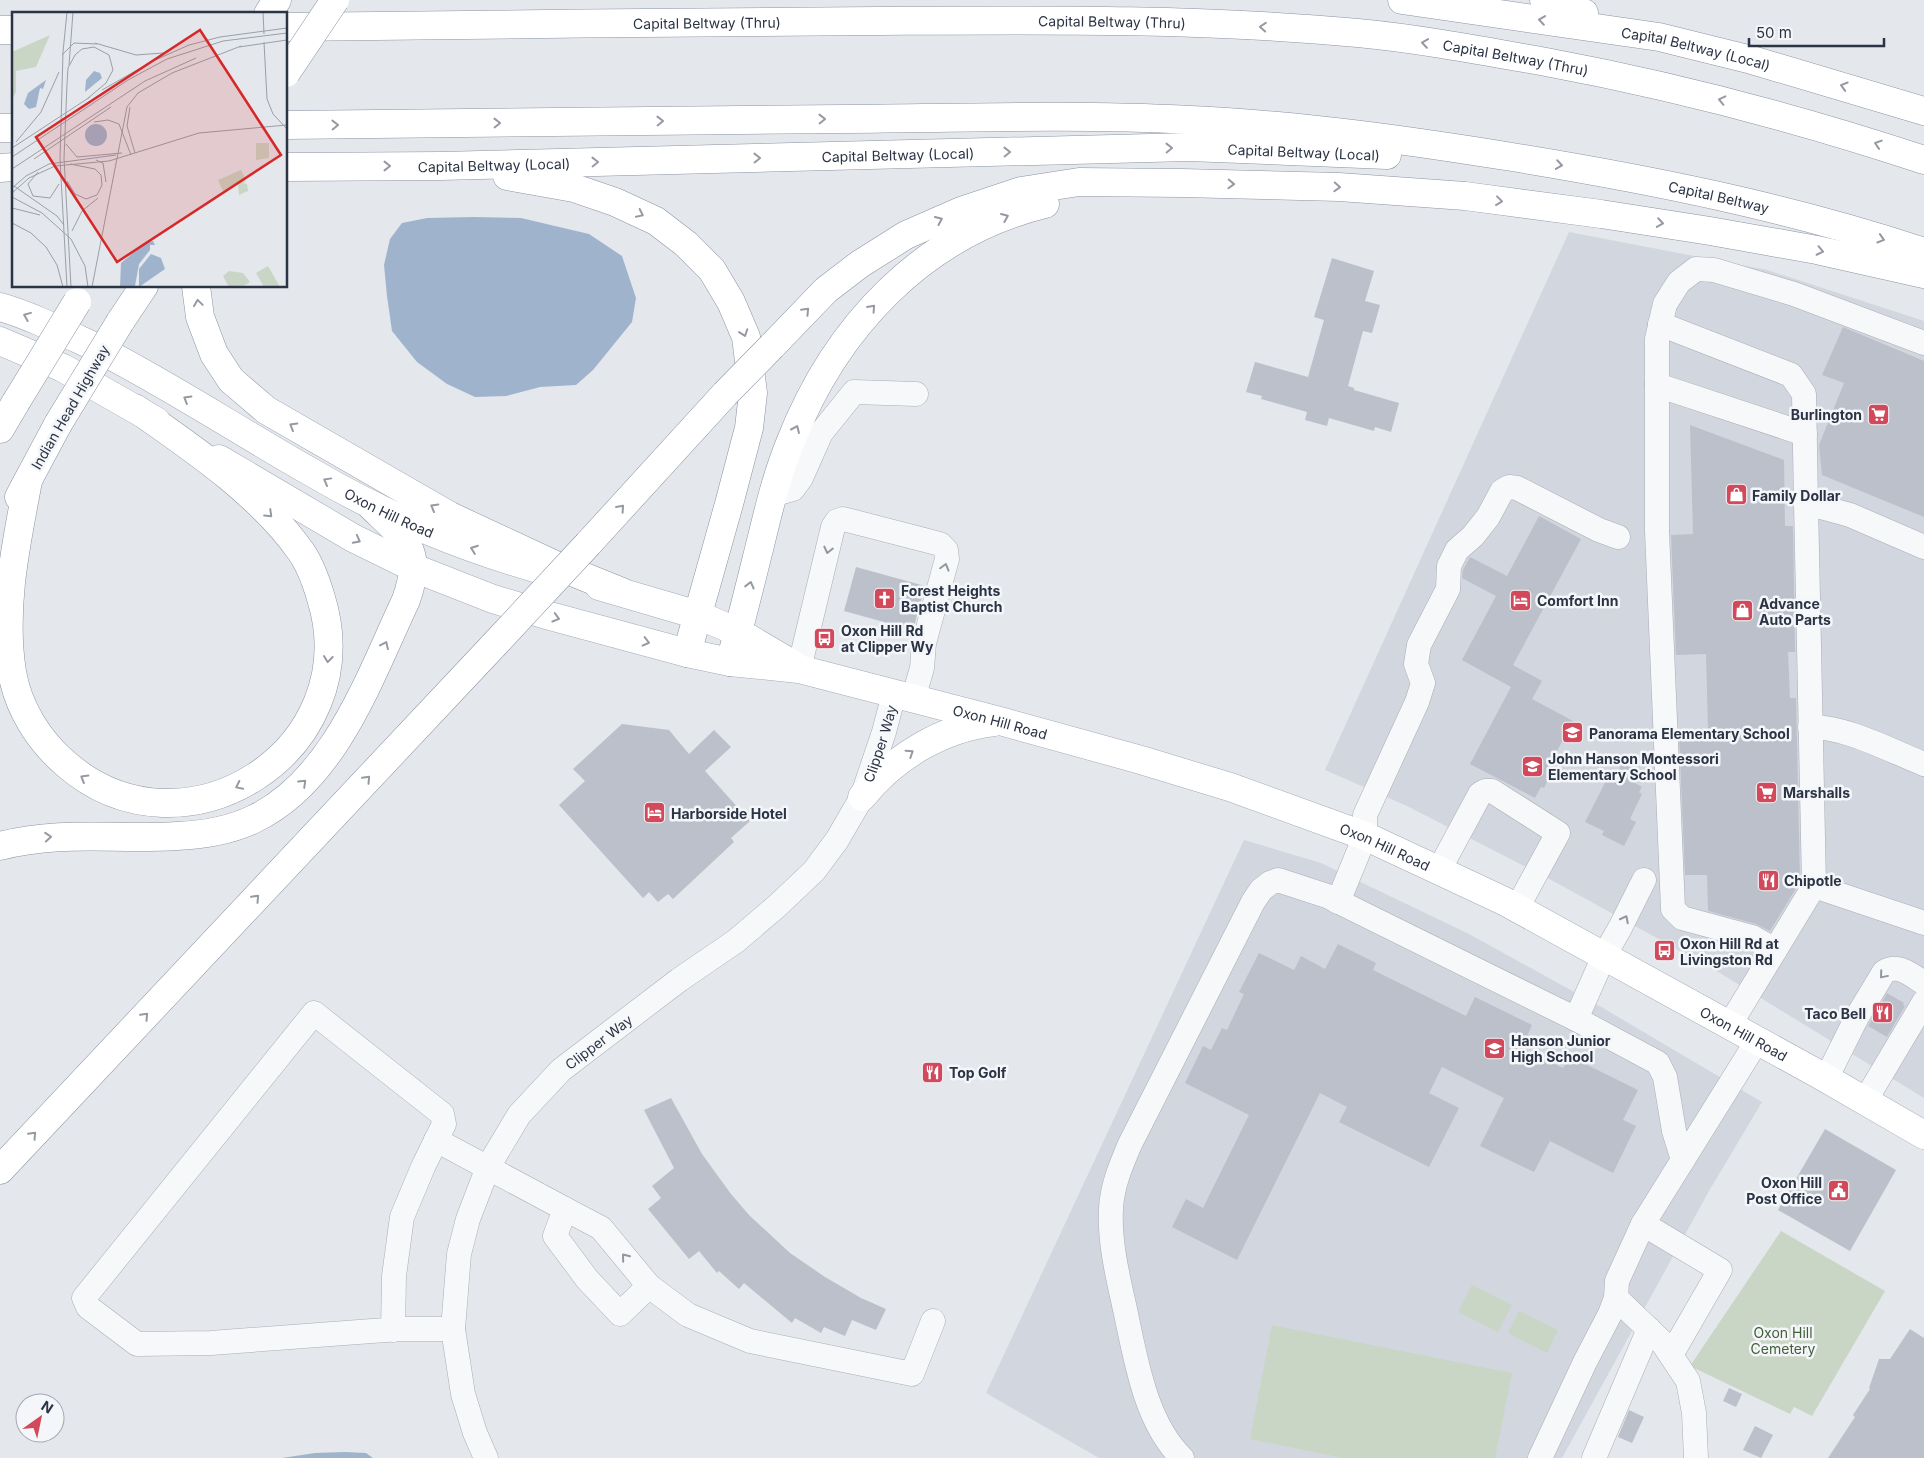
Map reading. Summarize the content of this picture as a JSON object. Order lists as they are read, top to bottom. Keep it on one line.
{"streets":{"main road":["Capital Beltway (Thru)","Capital Beltway (Local)","Capital Beltway","Indian Head Highway","Oxon Hill Road"],"street":["Clipper Way"]},"crossings":[["Capital Beltway (Local)","Capital Beltway"],["Oxon Hill Road","Clipper Way"]],"parks":["Oxon Hill Cemetery"],"places":{"supermarket":["Burlington","Marshalls"],"shop":["Family Dollar","Advance Auto Parts"],"church":["Forest Heights Baptist Church"],"hotel":["Comfort Inn","Harborside Hotel"],"bus stop":["Oxon Hill Rd at Clipper Wy","Oxon Hill Rd at Livingston Rd"],"school or university":["Panorama Elementary School","John Hanson Montessori Elementary School","Hanson Junior High School"],"restaurant":["Chipotle","Taco Bell","Top Golf"],"public building":["Oxon Hill Post Office"]},"scale_bar":"50 m","north":"top right"}
